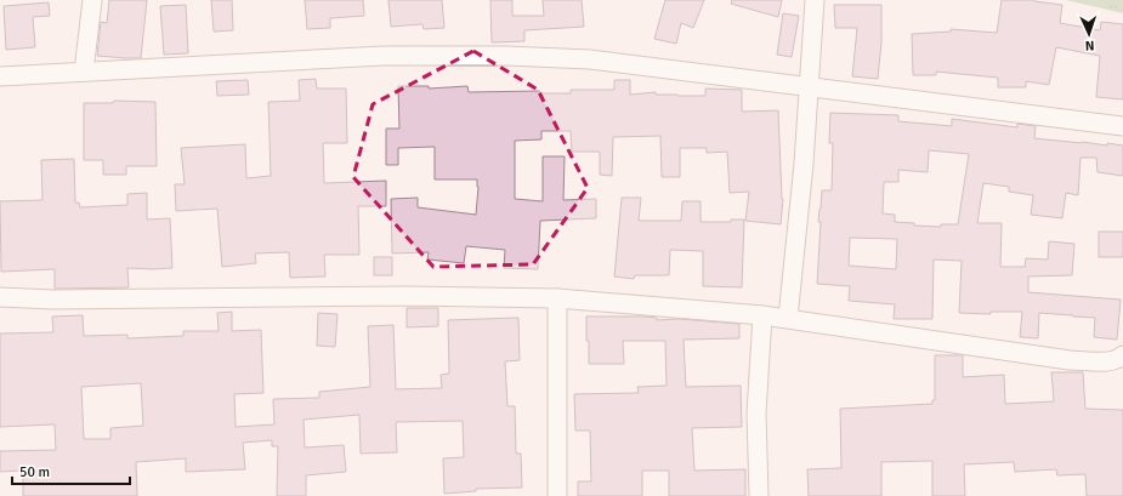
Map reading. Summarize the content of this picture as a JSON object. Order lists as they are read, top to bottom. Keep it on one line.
{"scale_bar":"50 m","north":"bottom"}
